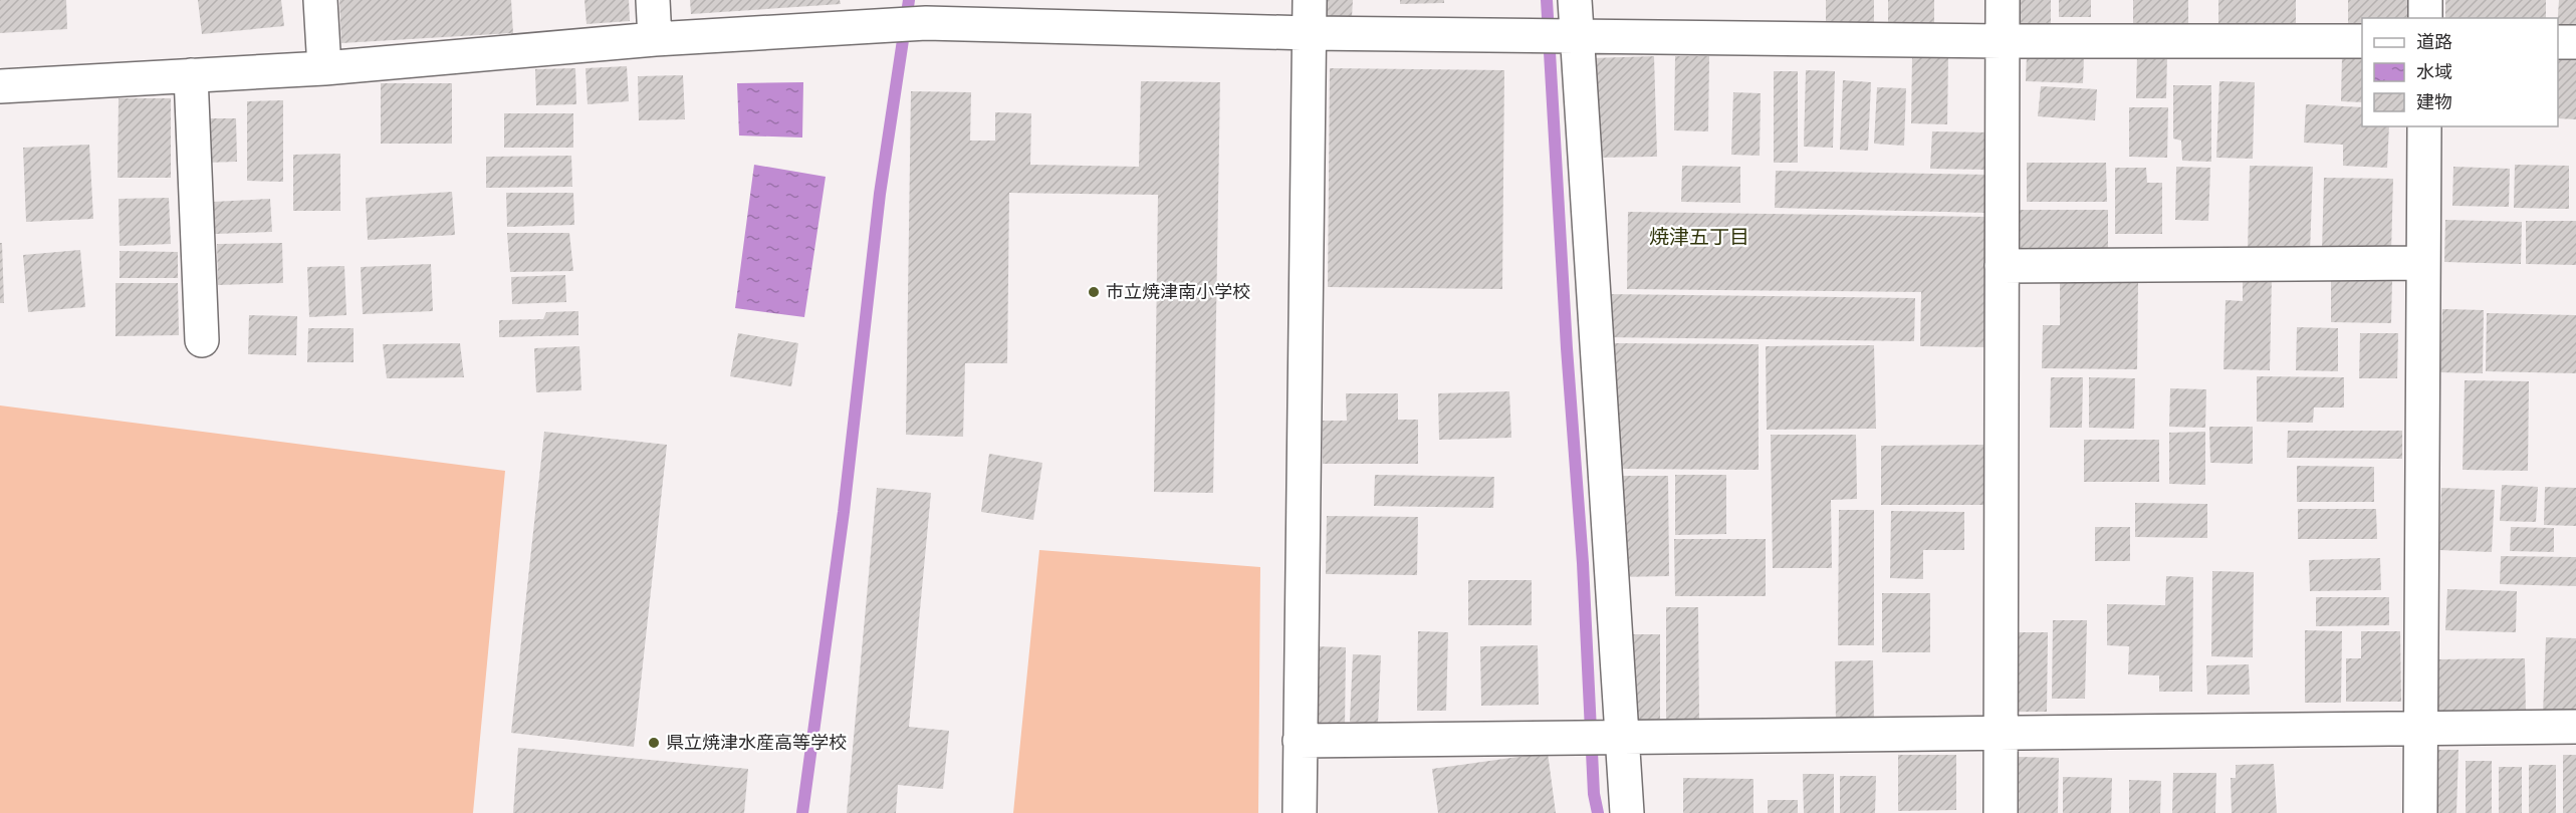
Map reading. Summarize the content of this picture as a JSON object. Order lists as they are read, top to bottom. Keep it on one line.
{"districts":["焼津五丁目"],"places":["市立焼津南小学校","県立焼津水産高等学校"],"legend":["道路","水域","建物"]}
